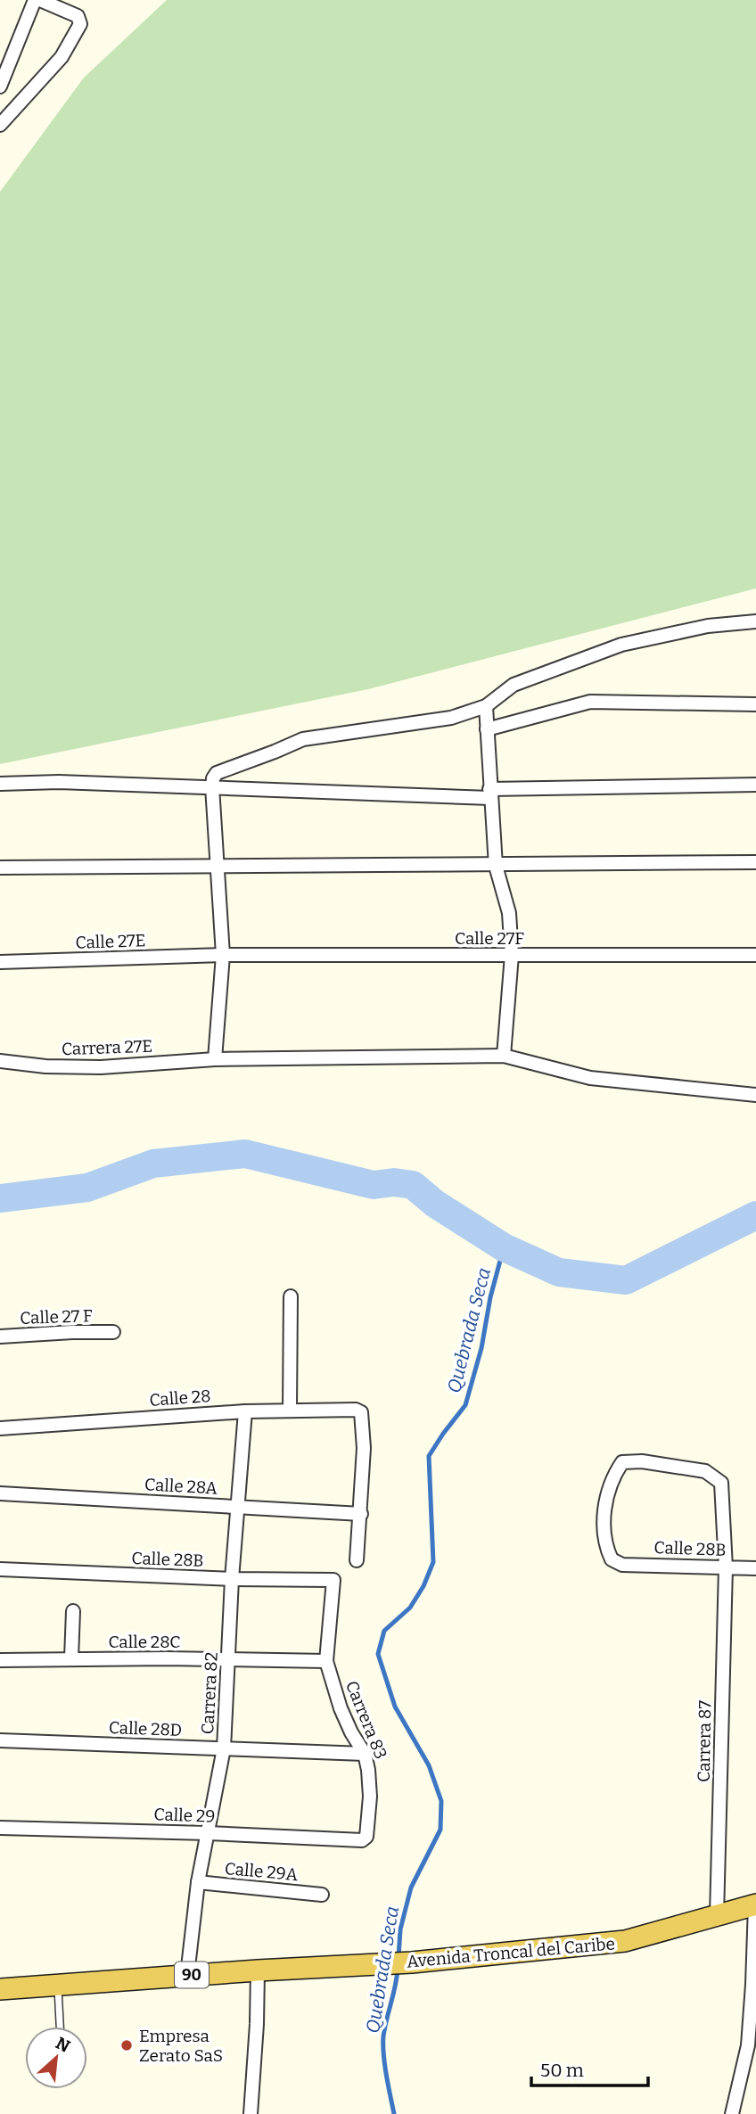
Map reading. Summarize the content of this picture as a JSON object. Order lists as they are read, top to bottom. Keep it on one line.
{"streets":{"highway":["Avenida Troncal del Caribe","90"],"street":["Calle 27F","Calle 27E","Carrera 27E","Calle 27 F","Calle 28","Calle 28A","Calle 28B","Calle 28C","Carrera 82","Carrera 83","Calle 28D","Carrera 87","Calle 29","Calle 29A"]},"crossings":[["Calle 27F","Calle 27E"],["Calle 28","Calle 28A"],["Calle 28","Carrera 82"],["Calle 28A","Carrera 82"],["Calle 28B","Carrera 82"],["Calle 28B","Carrera 83"],["Calle 28B","Carrera 87"],["Calle 28C","Carrera 82"],["Calle 28C","Carrera 83"],["Carrera 82","Calle 28D"],["Carrera 82","Calle 29"],["Carrera 82","Calle 29A"],["Carrera 82","Avenida Troncal del Caribe"],["Carrera 83","Calle 28D"],["Carrera 83","Calle 29"],["Carrera 87","Avenida Troncal del Caribe"]],"water":["Quebrada Seca"],"places":["Empresa Zerato SaS"],"scale_bar":"50 m","north":"top right"}
